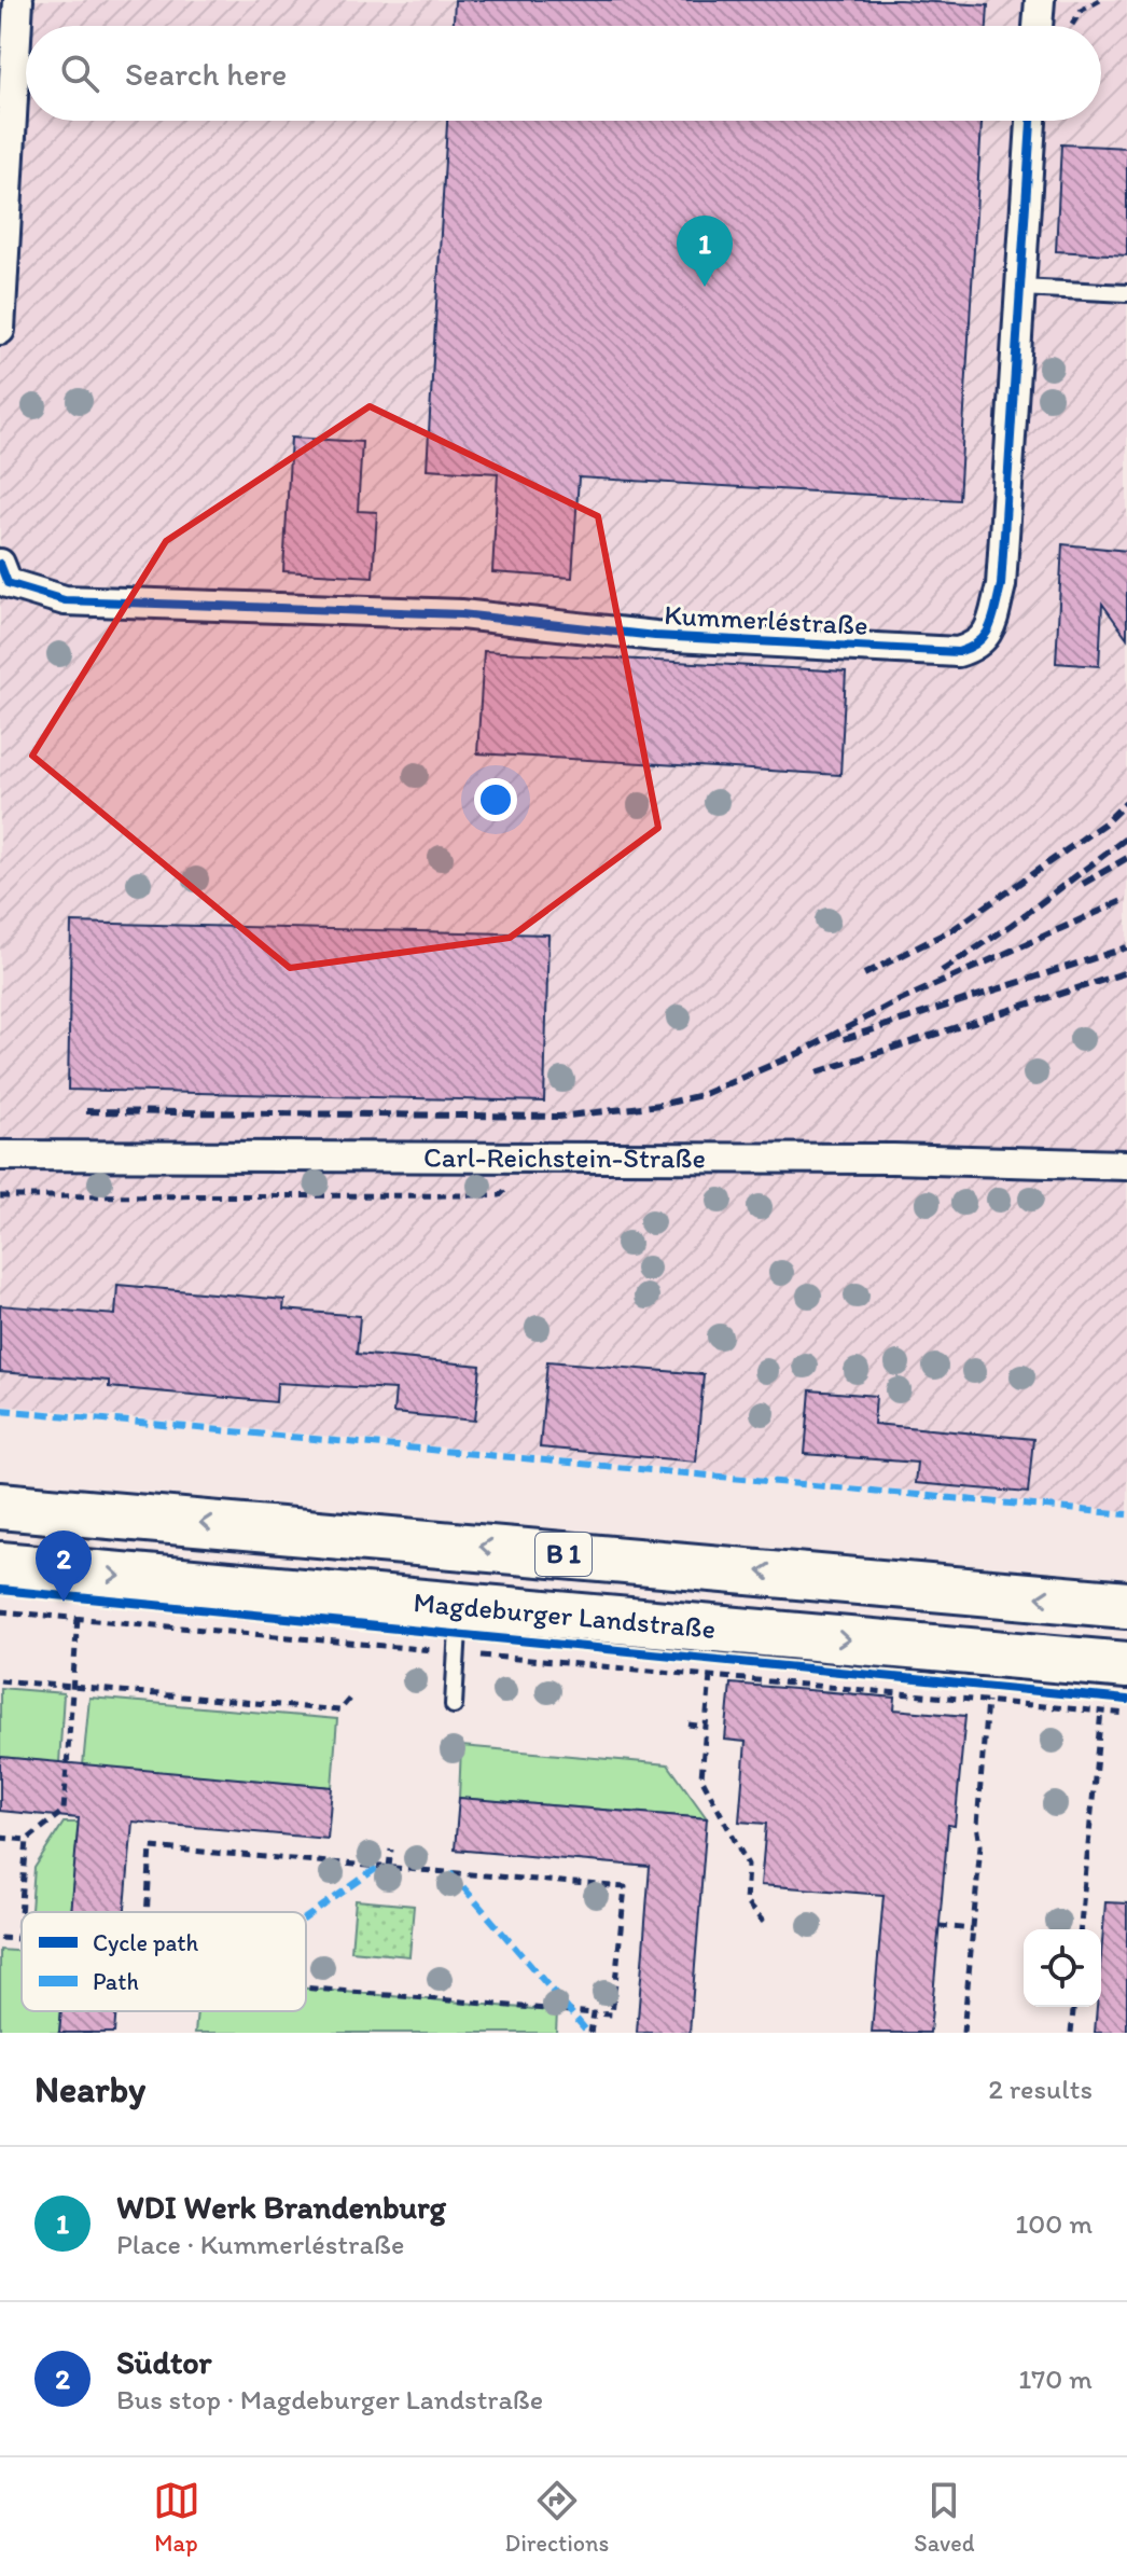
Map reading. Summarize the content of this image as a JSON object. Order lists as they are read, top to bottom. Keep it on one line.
{"streets":{"main road":["B 1","Magdeburger Landstraße"],"street":["Kummerléstraße","Carl-Reichstein-Straße"]},"legend":["Cycle path","Path"],"page":{"search":"Search here","pins":["1","2"],"heading":["Nearby","2 results"],"list":[{"mark":"1","name":"WDI Werk Brandenburg","note":"Place · Kummerléstraße","value":"100 m"},{"mark":"2","name":"Südtor","note":"Bus stop · Magdeburger Landstraße","value":"170 m"}],"nav":["Map","Directions","Saved"]}}
